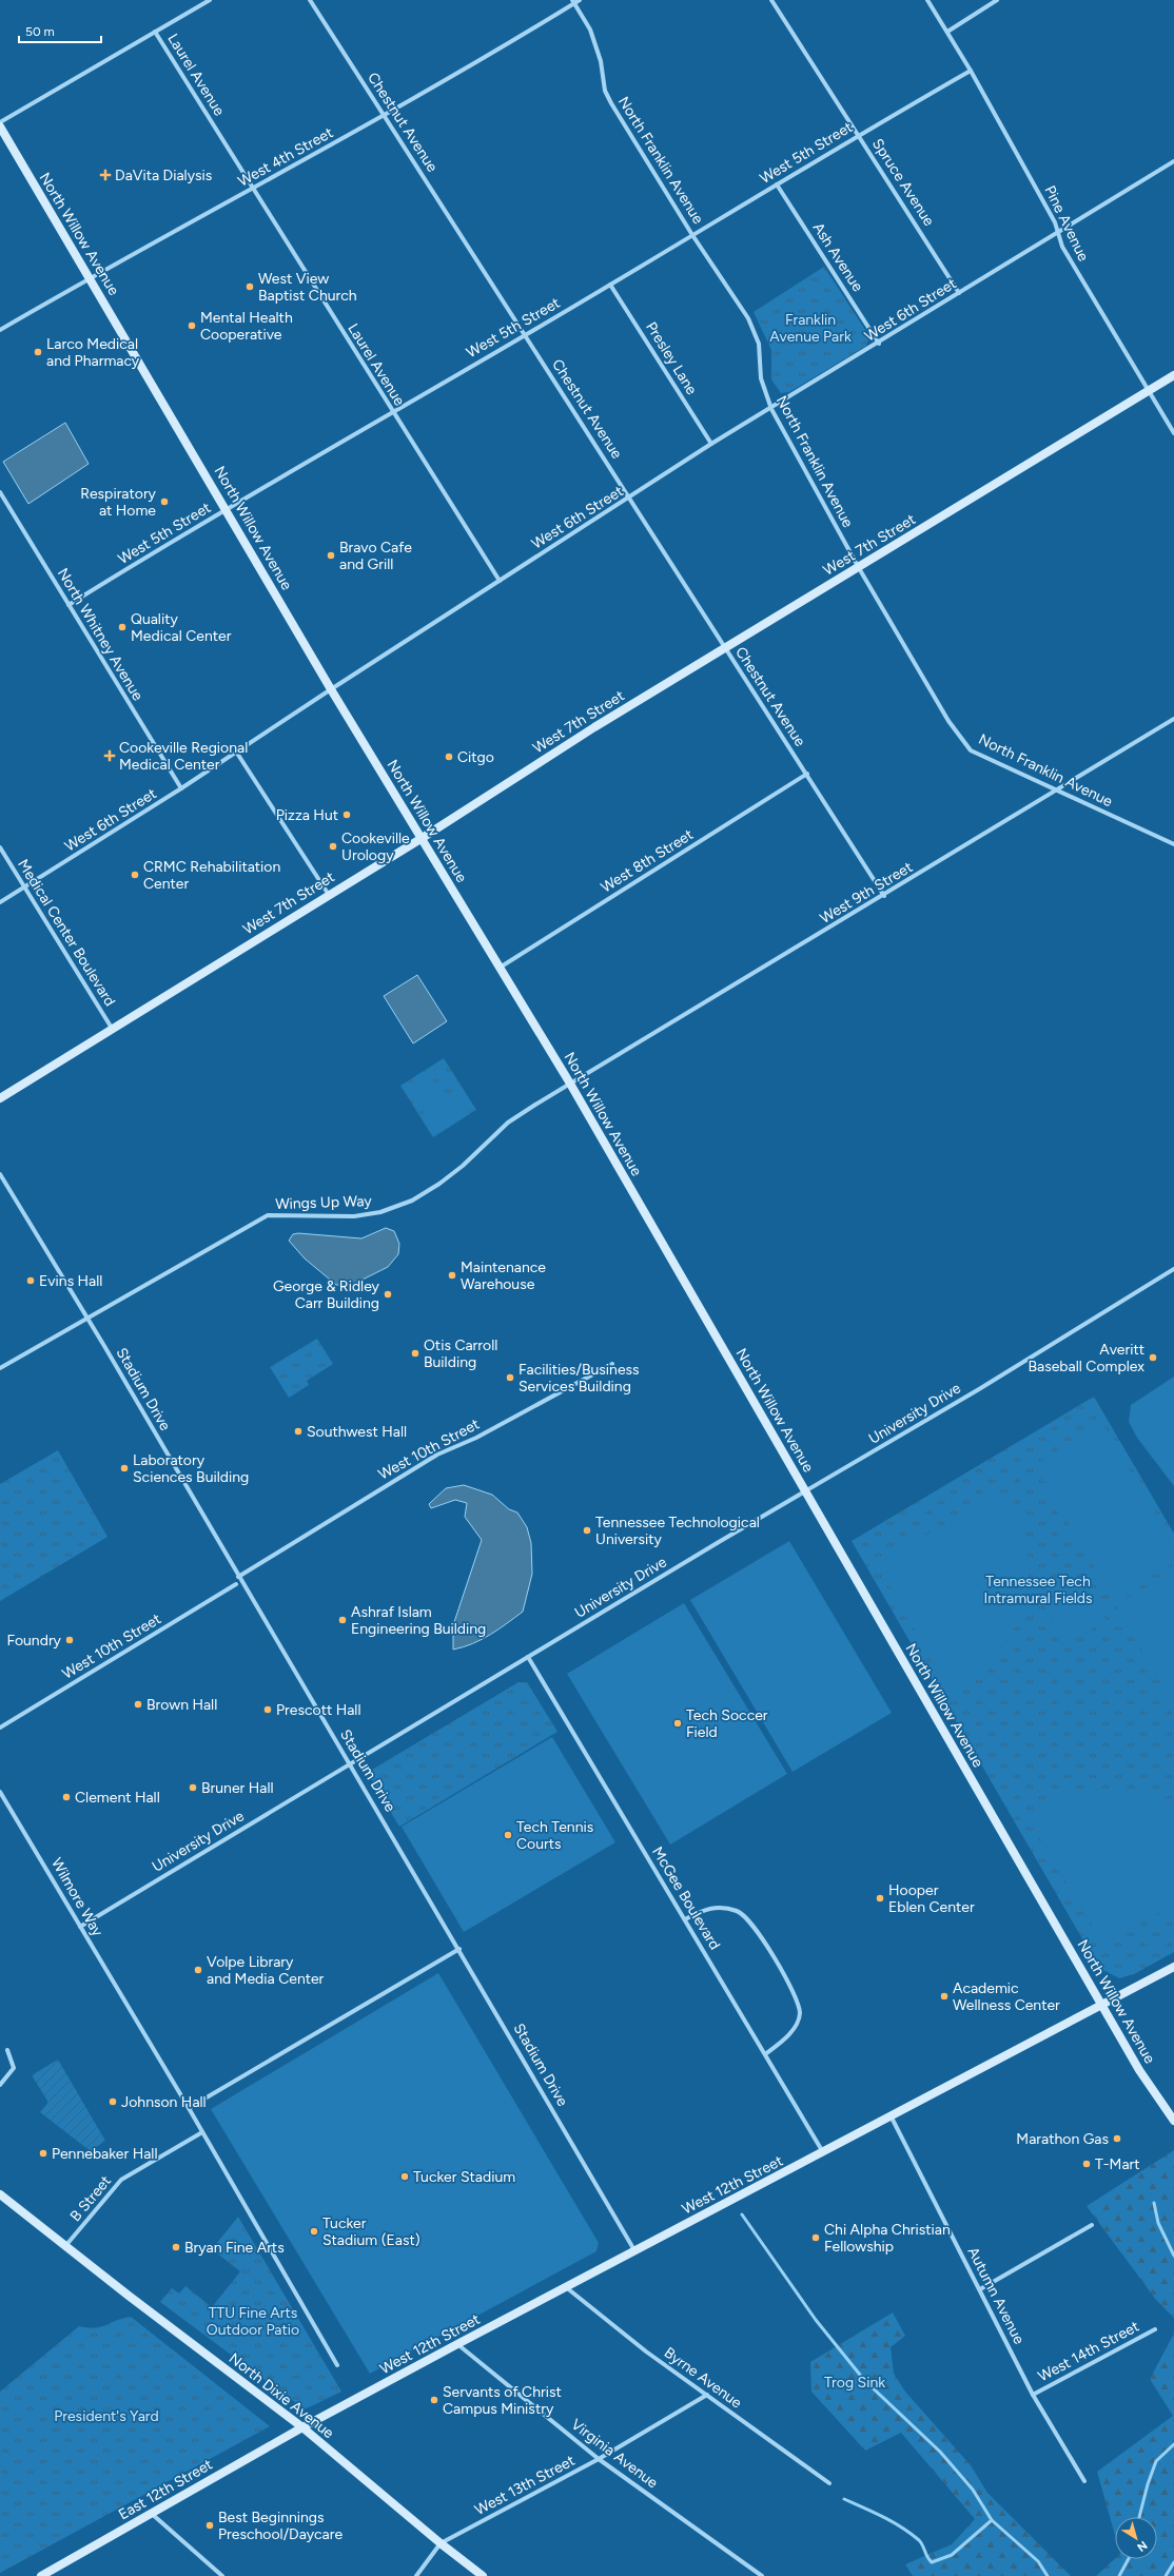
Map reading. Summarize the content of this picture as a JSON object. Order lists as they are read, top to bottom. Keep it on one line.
{"streets":{"street":["Laurel Avenue","Chestnut Avenue","West 5th Street","West 4th Street","North Franklin Avenue","Spruce Avenue","Pine Avenue","North Willow Avenue","Ash Avenue","West 6th Street","Presley Lane","West 7th Street","North Whitney Avenue","West 8th Street","West 9th Street","Medical Center Boulevard","Wings Up Way","Stadium Drive","University Drive","West 10th Street","Wilmore Way","McGee Boulevard","West 12th Street","B Street","Autumn Avenue","West 14th Street","Byrne Avenue","North Dixie Avenue","Virginia Avenue","West 13th Street","East 12th Street"]},"crossings":[["Laurel Avenue","West 5th Street"],["Laurel Avenue","West 4th Street"],["Laurel Avenue","West 6th Street"],["Chestnut Avenue","West 5th Street"],["Chestnut Avenue","West 4th Street"],["Chestnut Avenue","West 6th Street"],["Chestnut Avenue","West 7th Street"],["Chestnut Avenue","West 8th Street"],["Chestnut Avenue","West 9th Street"],["West 5th Street","North Franklin Avenue"],["West 5th Street","Spruce Avenue"],["West 5th Street","Pine Avenue"],["West 5th Street","North Willow Avenue"],["West 5th Street","Ash Avenue"],["West 5th Street","Presley Lane"],["West 5th Street","North Whitney Avenue"],["West 4th Street","North Franklin Avenue"],["West 4th Street","North Willow Avenue"],["North Franklin Avenue","West 6th Street"],["North Franklin Avenue","West 7th Street"],["North Franklin Avenue","West 9th Street"],["Spruce Avenue","West 6th Street"],["Pine Avenue","West 6th Street"],["Pine Avenue","West 7th Street"],["North Willow Avenue","West 6th Street"],["North Willow Avenue","West 7th Street"],["North Willow Avenue","West 8th Street"],["North Willow Avenue","West 9th Street"],["North Willow Avenue","Wings Up Way"],["North Willow Avenue","University Drive"],["North Willow Avenue","West 12th Street"],["Ash Avenue","West 6th Street"],["West 6th Street","Presley Lane"],["West 6th Street","North Whitney Avenue"],["West 6th Street","Medical Center Boulevard"],["West 7th Street","Medical Center Boulevard"],["West 9th Street","Wings Up Way"],["Wings Up Way","Stadium Drive"],["Stadium Drive","University Drive"],["Stadium Drive","West 10th Street"],["Stadium Drive","West 12th Street"],["University Drive","Wilmore Way"],["University Drive","McGee Boulevard"],["Wilmore Way","B Street"],["McGee Boulevard","West 12th Street"],["West 12th Street","Autumn Avenue"],["West 12th Street","Byrne Avenue"],["West 12th Street","North Dixie Avenue"],["West 12th Street","Virginia Avenue"],["West 12th Street","East 12th Street"],["B Street","North Dixie Avenue"],["Autumn Avenue","West 14th Street"],["Byrne Avenue","West 13th Street"],["North Dixie Avenue","West 13th Street"],["North Dixie Avenue","East 12th Street"],["Virginia Avenue","West 13th Street"]],"parks":["Franklin Avenue Park","Tennessee Tech Intramural Fields","TTU Fine Arts Outdoor Patio","Trog Sink","President's Yard"],"places":{"health":["DaVita Dialysis","Cookeville Regional Medical Center"],"other":["West View Baptist Church","Mental Health Cooperative","Larco Medical and Pharmacy","Respiratory at Home","Bravo Cafe and Grill","Quality Medical Center","Citgo","Pizza Hut","Cookeville Urology","CRMC Rehabilitation Center","Maintenance Warehouse","Evins Hall","George & Ridley Carr Building","Otis Carroll Building","Averitt Baseball Complex","Facilities/Business Services Building","Southwest Hall","Laboratory Sciences Building","Tennessee Technological University","Ashraf Islam Engineering Building","Foundry","Brown Hall","Prescott Hall","Tech Soccer Field","Bruner Hall","Clement Hall","Tech Tennis Courts","Hooper Eblen Center","Volpe Library and Media Center","Academic Wellness Center","Johnson Hall","Marathon Gas","Pennebaker Hall","T-Mart","Tucker Stadium","Tucker Stadium (East)","Chi Alpha Christian Fellowship","Bryan Fine Arts","Servants of Christ Campus Ministry","Best Beginnings Preschool/Daycare"]},"scale_bar":"50 m","north":"bottom right"}
